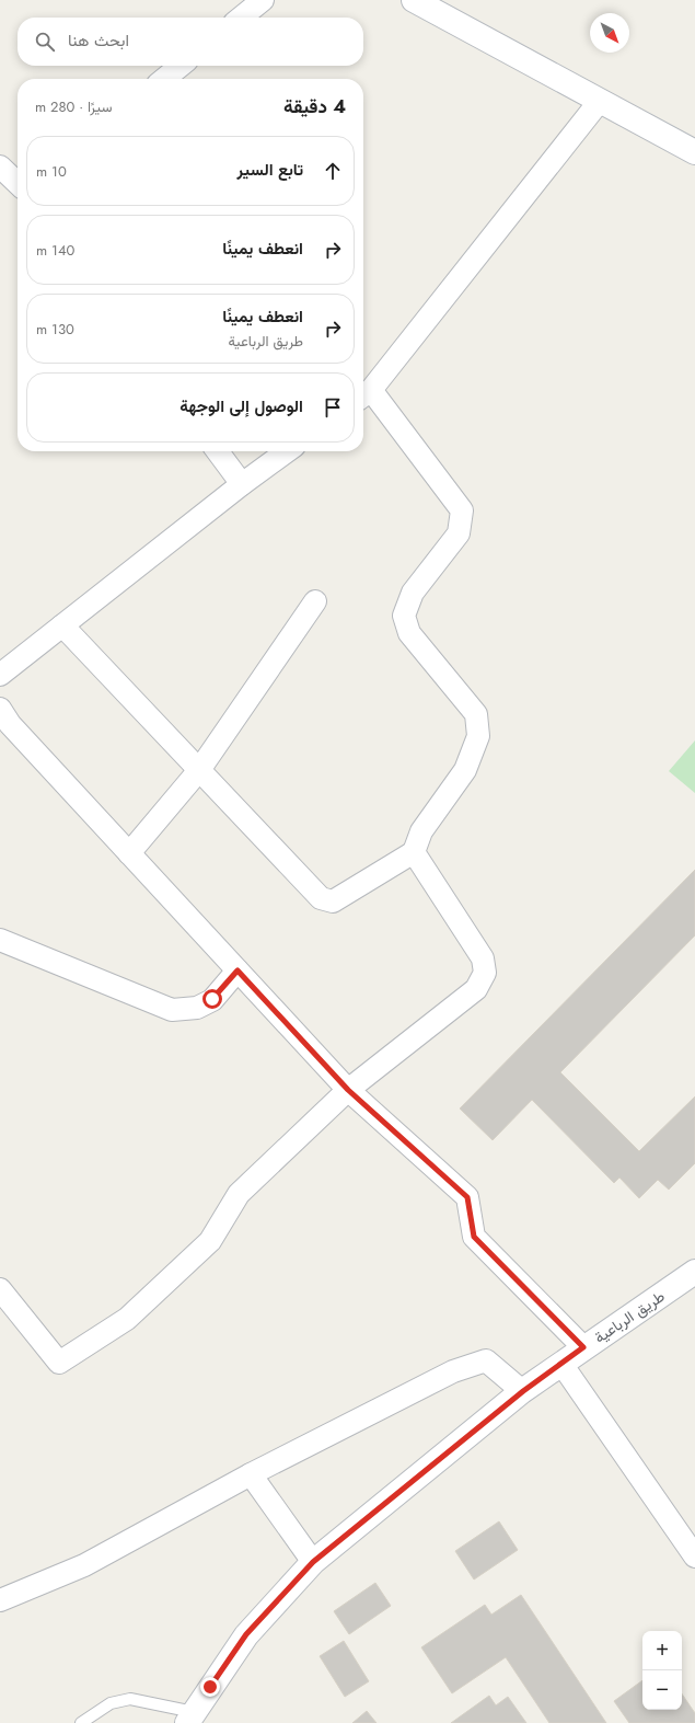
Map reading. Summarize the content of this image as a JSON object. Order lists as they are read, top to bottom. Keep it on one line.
{"streets":{"street":["طريق الرباعية"]},"north":"bottom right","page":{"search":"ابحث هنا","heading":["4 دقيقة","سيرًا · 280 m"],"list":[["تابع السير","10 m"],["انعطف يمينًا","140 m"],["انعطف يمينًا","طريق الرباعية","130 m"],"الوصول إلى الوجهة"],"map_buttons":["+","−"]}}
